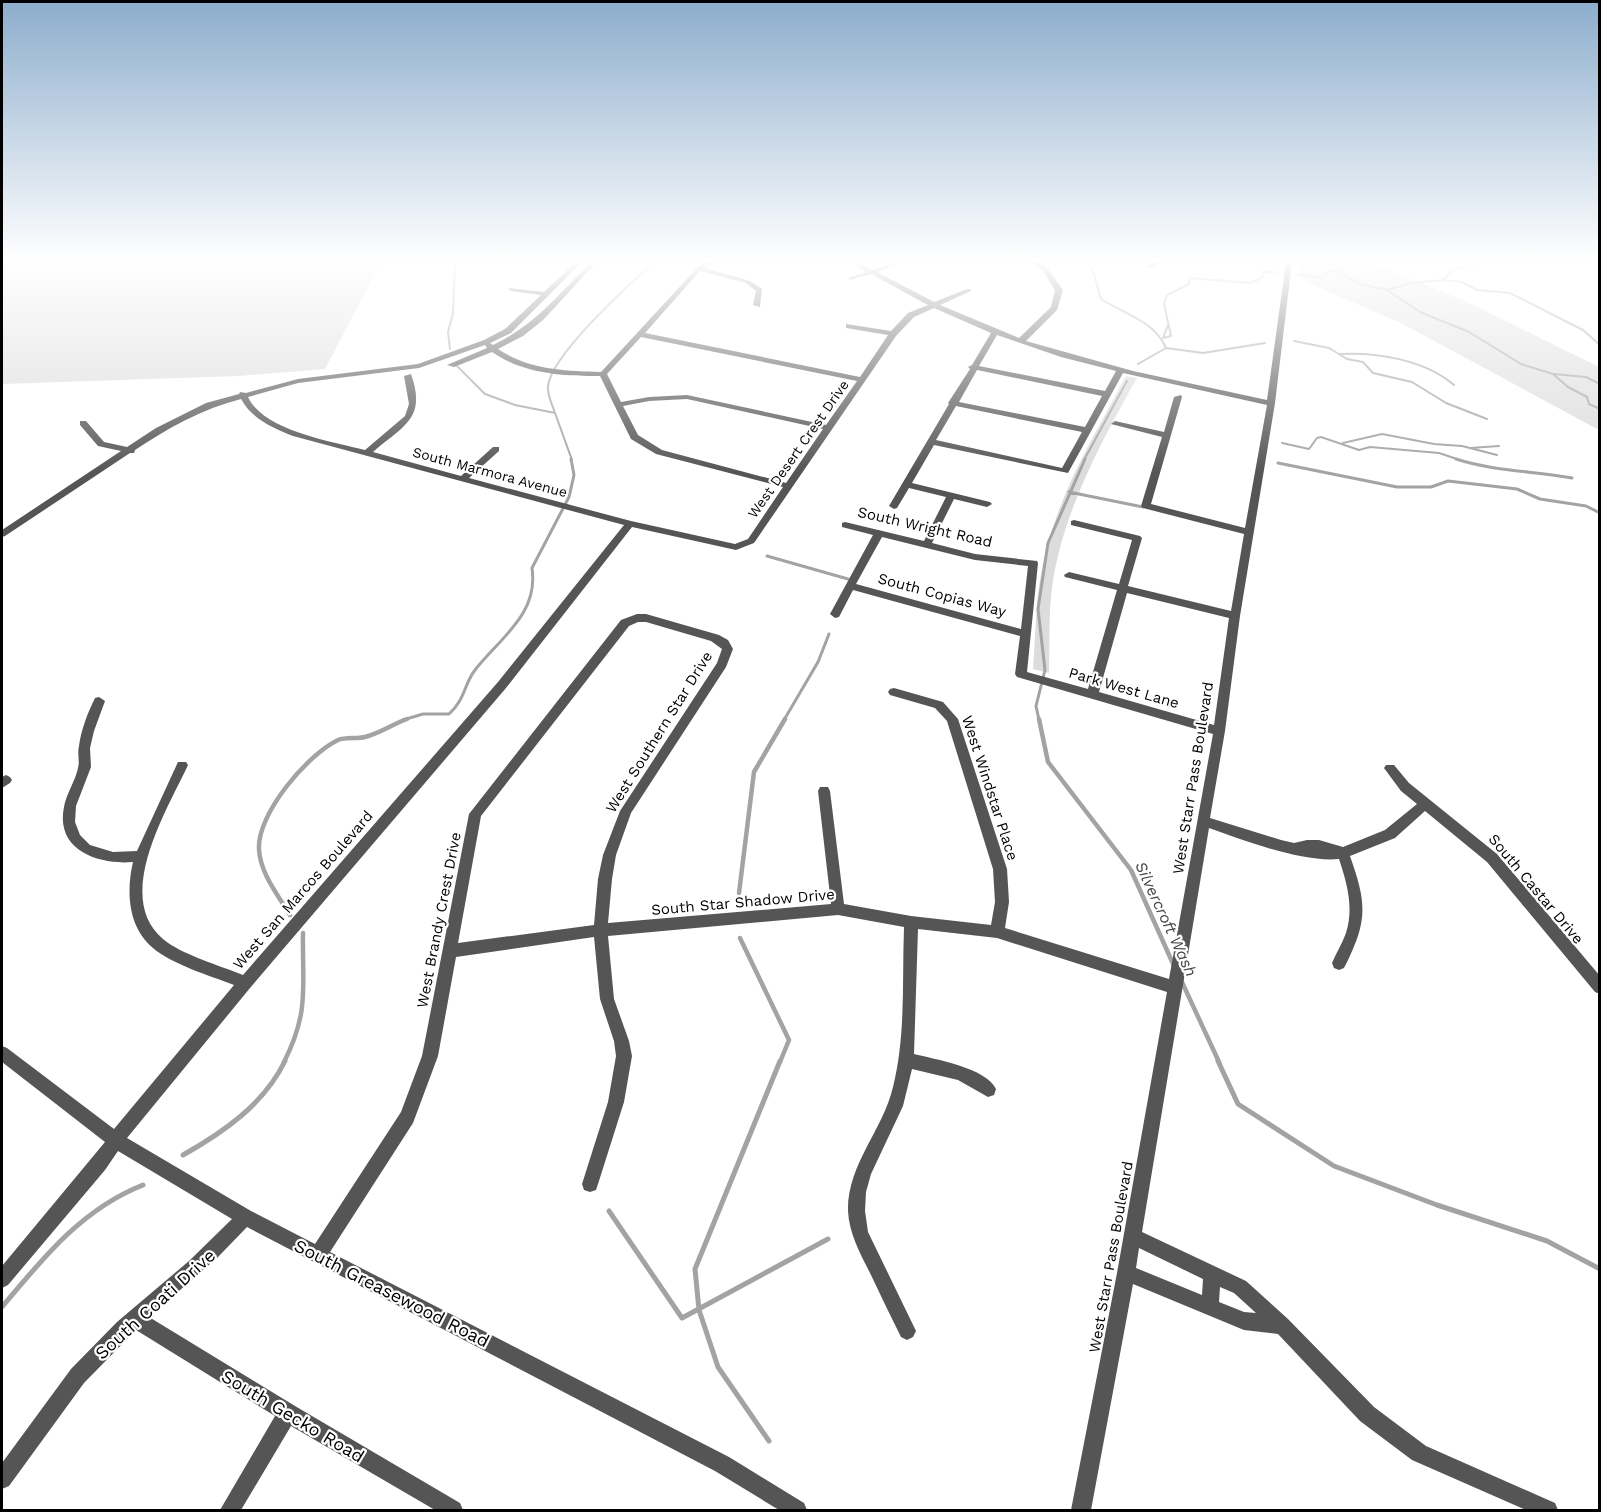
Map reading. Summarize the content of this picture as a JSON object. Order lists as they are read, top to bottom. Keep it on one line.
{"streets":{"street":["West Desert Crest Drive","South Marmora Avenue","South Wright Road","South Copias Way","Park West Lane","West Southern Star Drive","West Starr Pass Boulevard","West Windstar Place","South Castar Drive","West San Marcos Boulevard","South Star Shadow Drive","West Brandy Crest Drive","South Greasewood Road","South Coati Drive","South Gecko Road"]},"crossings":[["West Desert Crest Drive","South Marmora Avenue"],["South Marmora Avenue","West San Marcos Boulevard"],["South Wright Road","South Copias Way"],["South Wright Road","Park West Lane"],["South Copias Way","Park West Lane"],["Park West Lane","West Starr Pass Boulevard"],["West Southern Star Drive","South Star Shadow Drive"],["West Southern Star Drive","West Brandy Crest Drive"],["West Starr Pass Boulevard","South Star Shadow Drive"],["West Windstar Place","South Star Shadow Drive"],["West San Marcos Boulevard","South Greasewood Road"],["South Star Shadow Drive","West Brandy Crest Drive"],["West Brandy Crest Drive","South Greasewood Road"],["South Greasewood Road","South Coati Drive"],["South Coati Drive","South Gecko Road"]],"water":["Silvercroft Wash"]}
